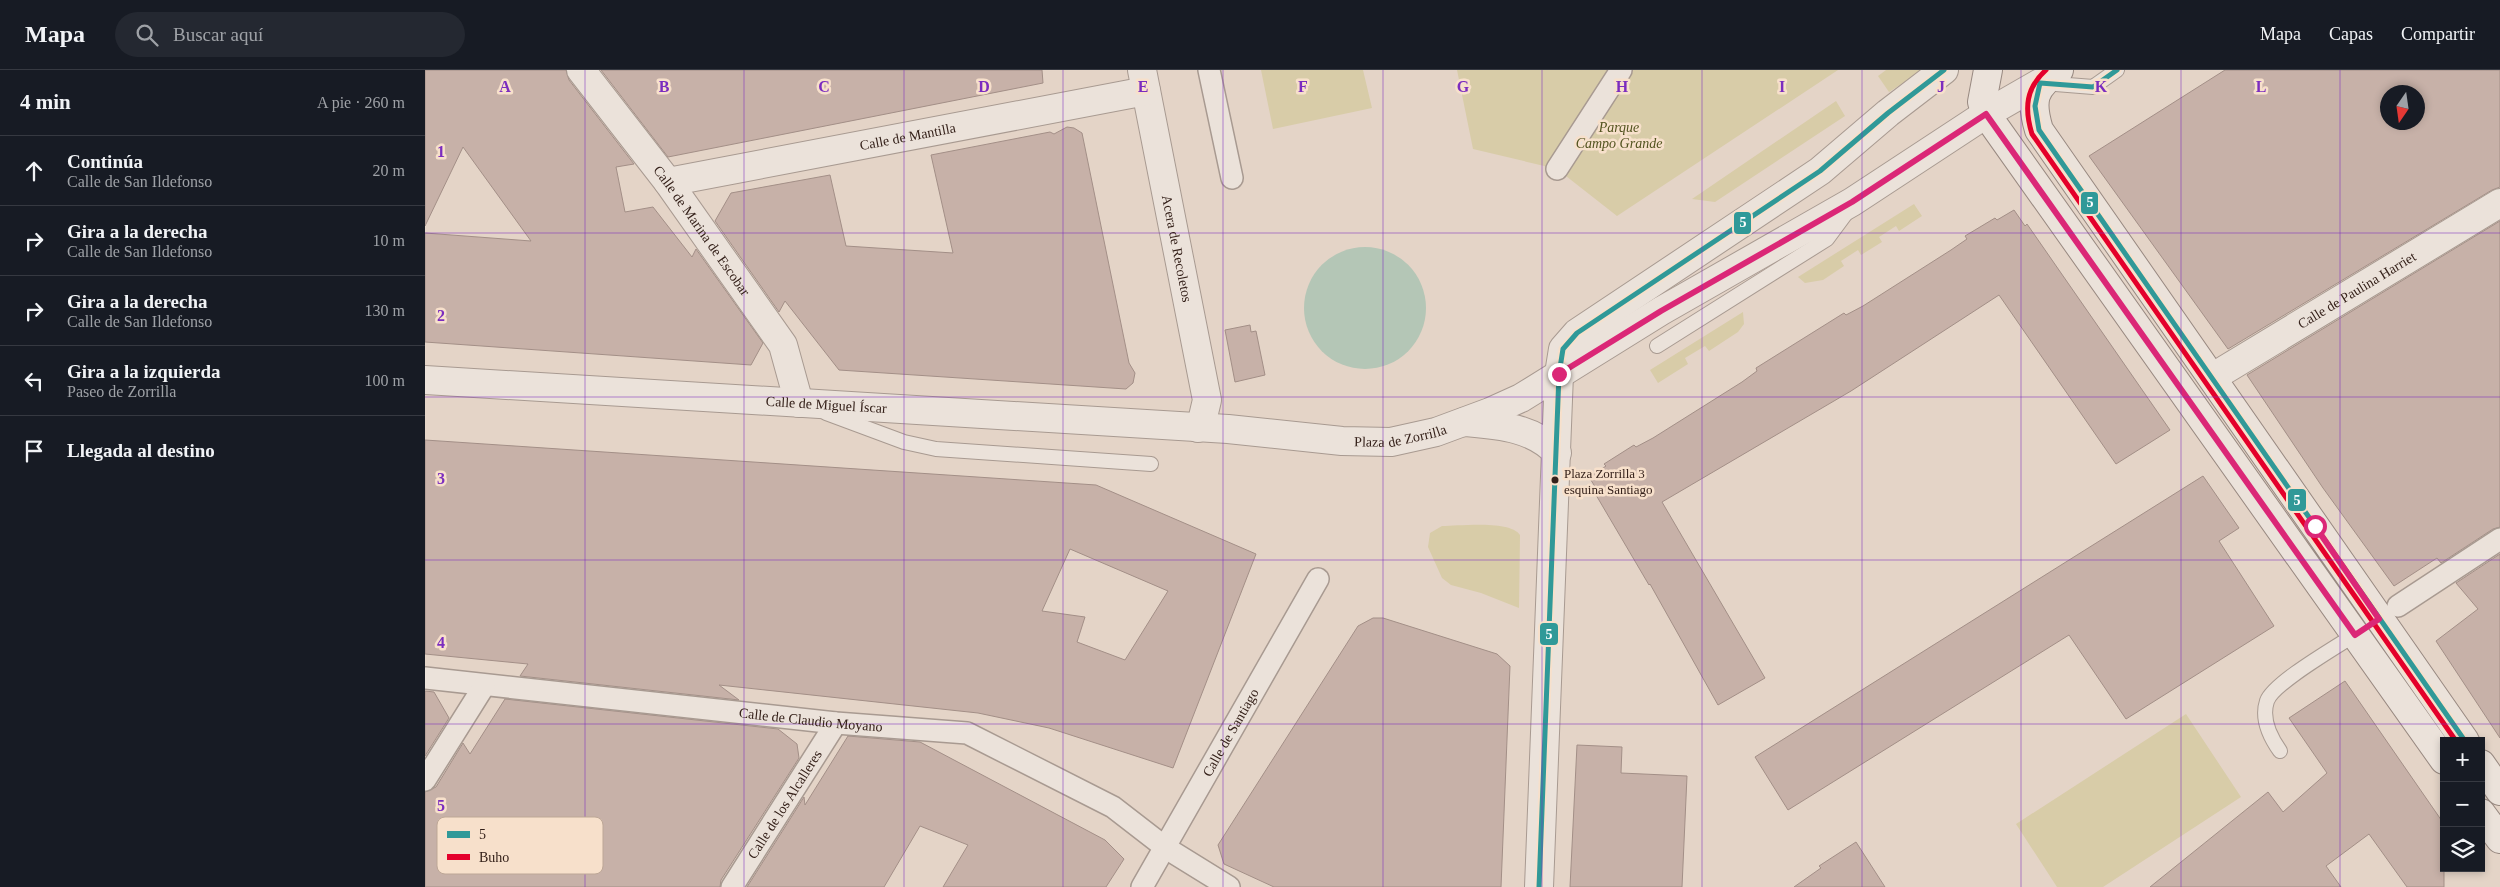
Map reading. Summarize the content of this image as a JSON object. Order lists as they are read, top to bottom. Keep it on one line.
{"streets":{"street":["Calle de Mantilla","Calle de Marina de Escobar","Acera de Recoletos","Calle de Paulina Harriet","Calle de Miguel Íscar","Plaza de Zorrilla","Calle de Claudio Moyano","Calle de Santiago","Calle de los Alcalleres"]},"crossings":[["Calle de Mantilla","Calle de Marina de Escobar"],["Calle de Mantilla","Acera de Recoletos"],["Calle de Marina de Escobar","Calle de Miguel Íscar"],["Acera de Recoletos","Calle de Miguel Íscar"],["Calle de Miguel Íscar","Plaza de Zorrilla"],["Calle de Claudio Moyano","Calle de Santiago"],["Calle de Claudio Moyano","Calle de los Alcalleres"]],"parks":["Parque Campo Grande"],"places":["Plaza Zorrilla 3 esquina Santiago"],"lines":["transit line 5","transit line Buho"],"legend":["5","Buho"],"north":"bottom","page":{"header":"Mapa","search":"Buscar aquí","nav":["Mapa","Capas","Compartir"],"heading":["4 min","A pie · 260 m"],"list":[["Continúa","Calle de San Ildefonso","20 m"],["Gira a la derecha","Calle de San Ildefonso","10 m"],["Gira a la derecha","Calle de San Ildefonso","130 m"],["Gira a la izquierda","Paseo de Zorrilla","100 m"],"Llegada al destino"],"map_buttons":["+","−"]},"grid":{"columns":["A","B","C","D","E","F","G","H","I","J","K","L"],"rows":["1","2","3","4","5"]}}
